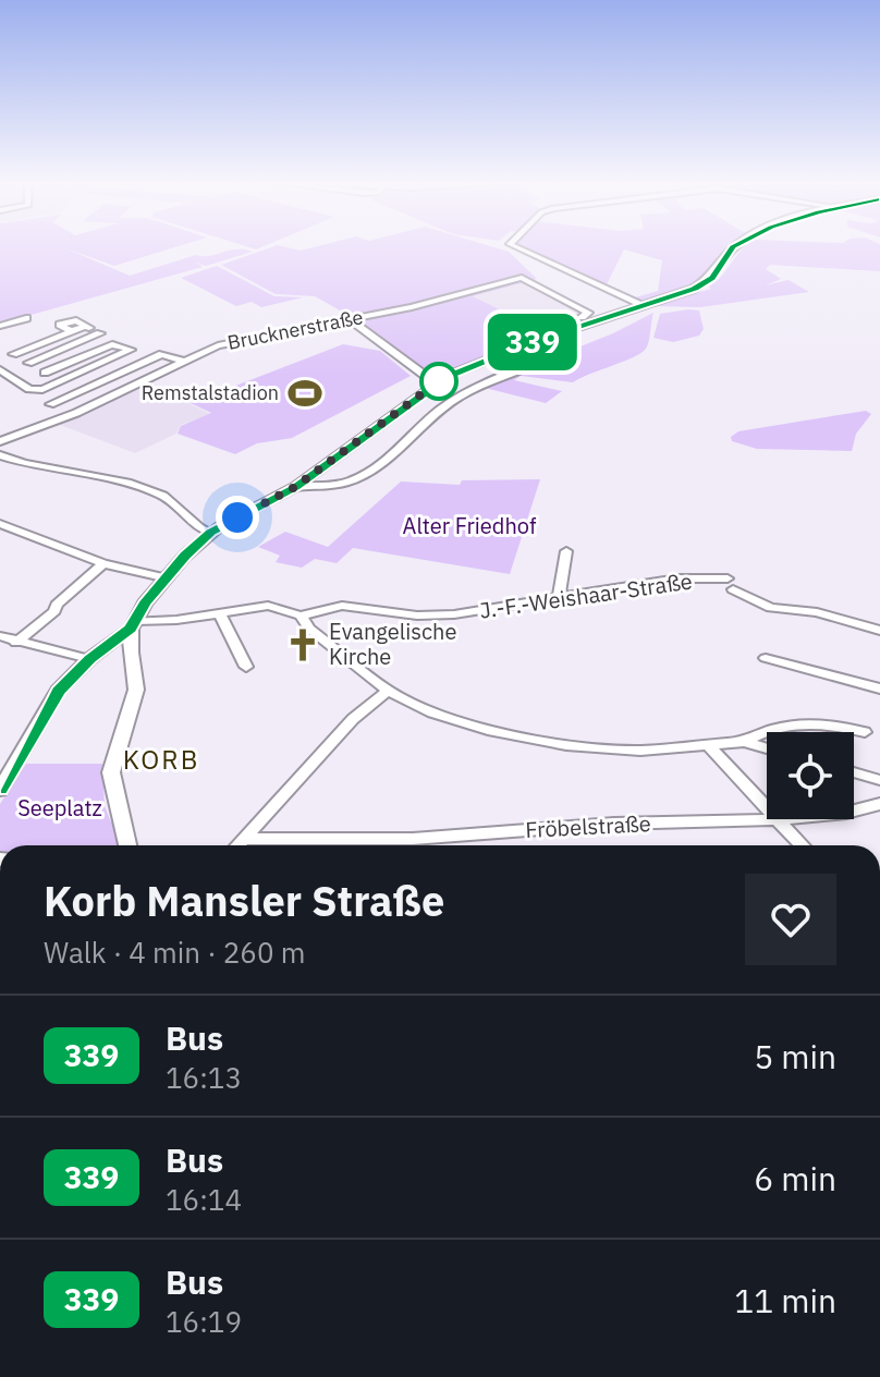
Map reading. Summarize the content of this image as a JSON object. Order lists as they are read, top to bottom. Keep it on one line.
{"streets":{"street":["Brucknerstraße","J.-F.-Weishaar-Straße","Fröbelstraße"]},"districts":["KORB"],"parks":["Alter Friedhof","Seeplatz"],"places":{"sports":["Remstalstadion"],"church":["Evangelische Kirche"]},"lines":["bus line 339"],"page":{"on_map":"339","heading":["Korb Mansler Straße","Walk · 4 min · 260 m"],"list":[{"mark":"339","name":"Bus","note":"16:13","value":"5 min"},{"mark":"339","name":"Bus","note":"16:14","value":"6 min"},{"mark":"339","name":"Bus","note":"16:19","value":"11 min"}]}}
